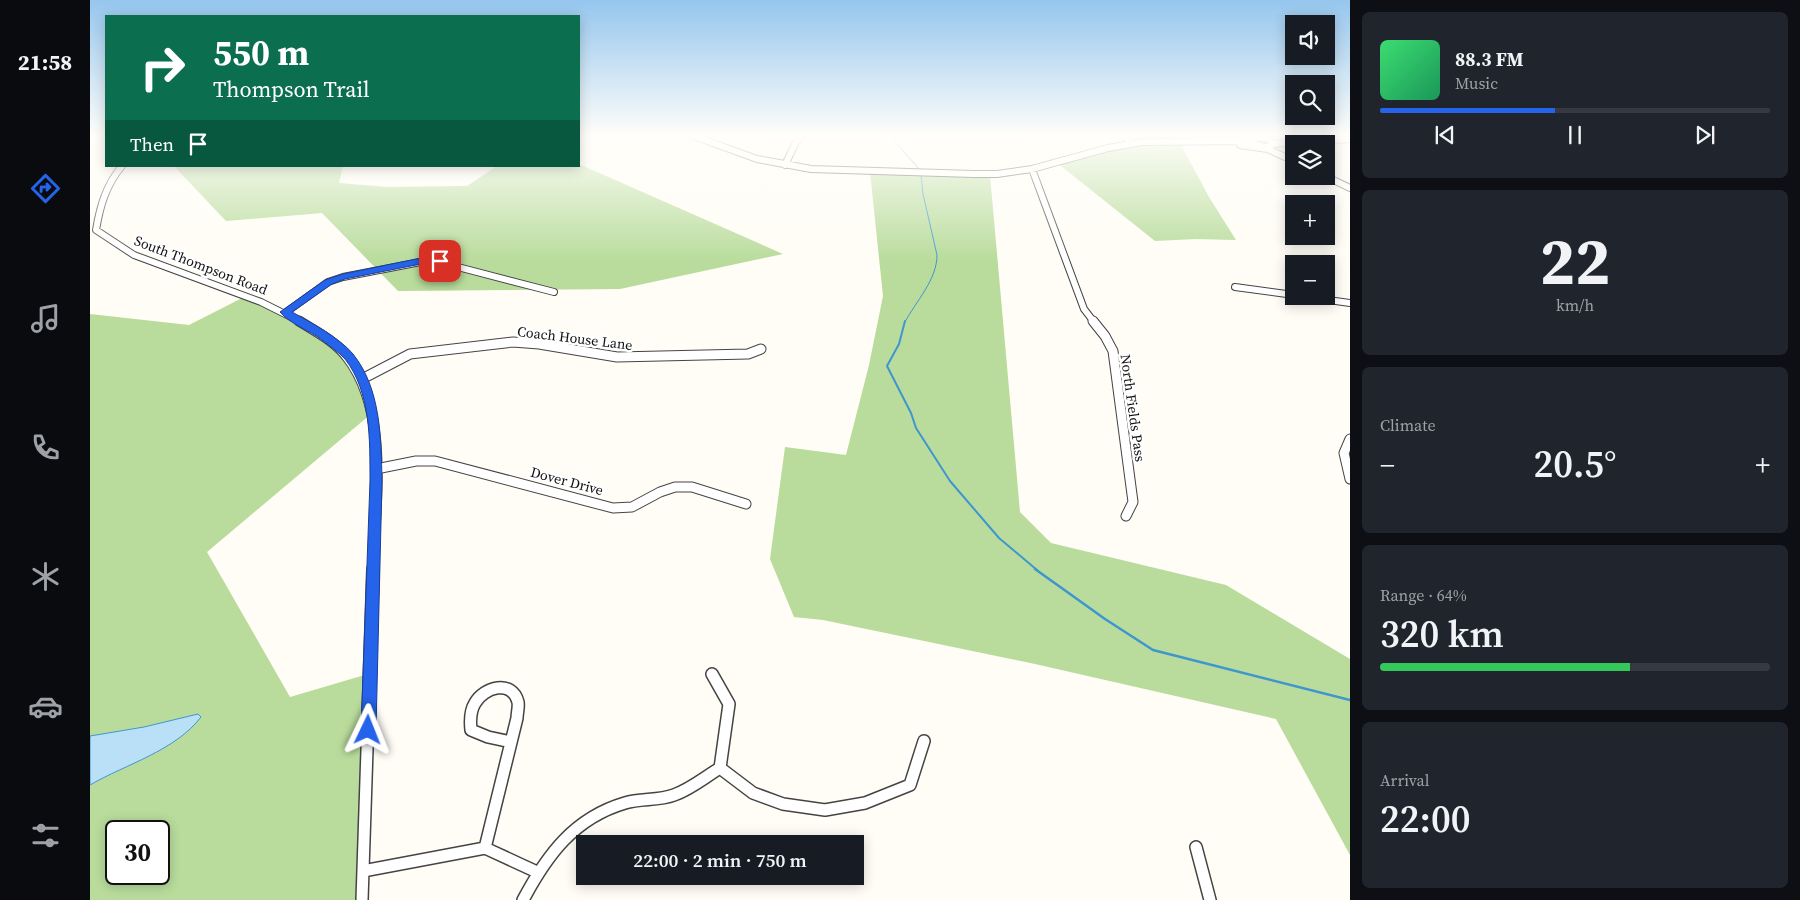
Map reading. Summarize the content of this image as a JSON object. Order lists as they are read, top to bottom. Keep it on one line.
{"streets":{"street":["South Thompson Road","Coach House Lane","North Fields Pass","Dover Drive"]},"crossings":[["South Thompson Road","Coach House Lane"],["South Thompson Road","Dover Drive"]],"page":{"tabs":"21:58","map_buttons":["+","−"],"turn":["550 m","Thompson Trail"],"song":["88.3 FM","Music"],"then":"Then","tile":[["22","km/h"],"Climate",["Range · 64%","320 km"],["Arrival","22:00"]],"heat":["−","20.5°","+"],"limit":"30","trip":"22:00 · 2 min · 750 m"}}
